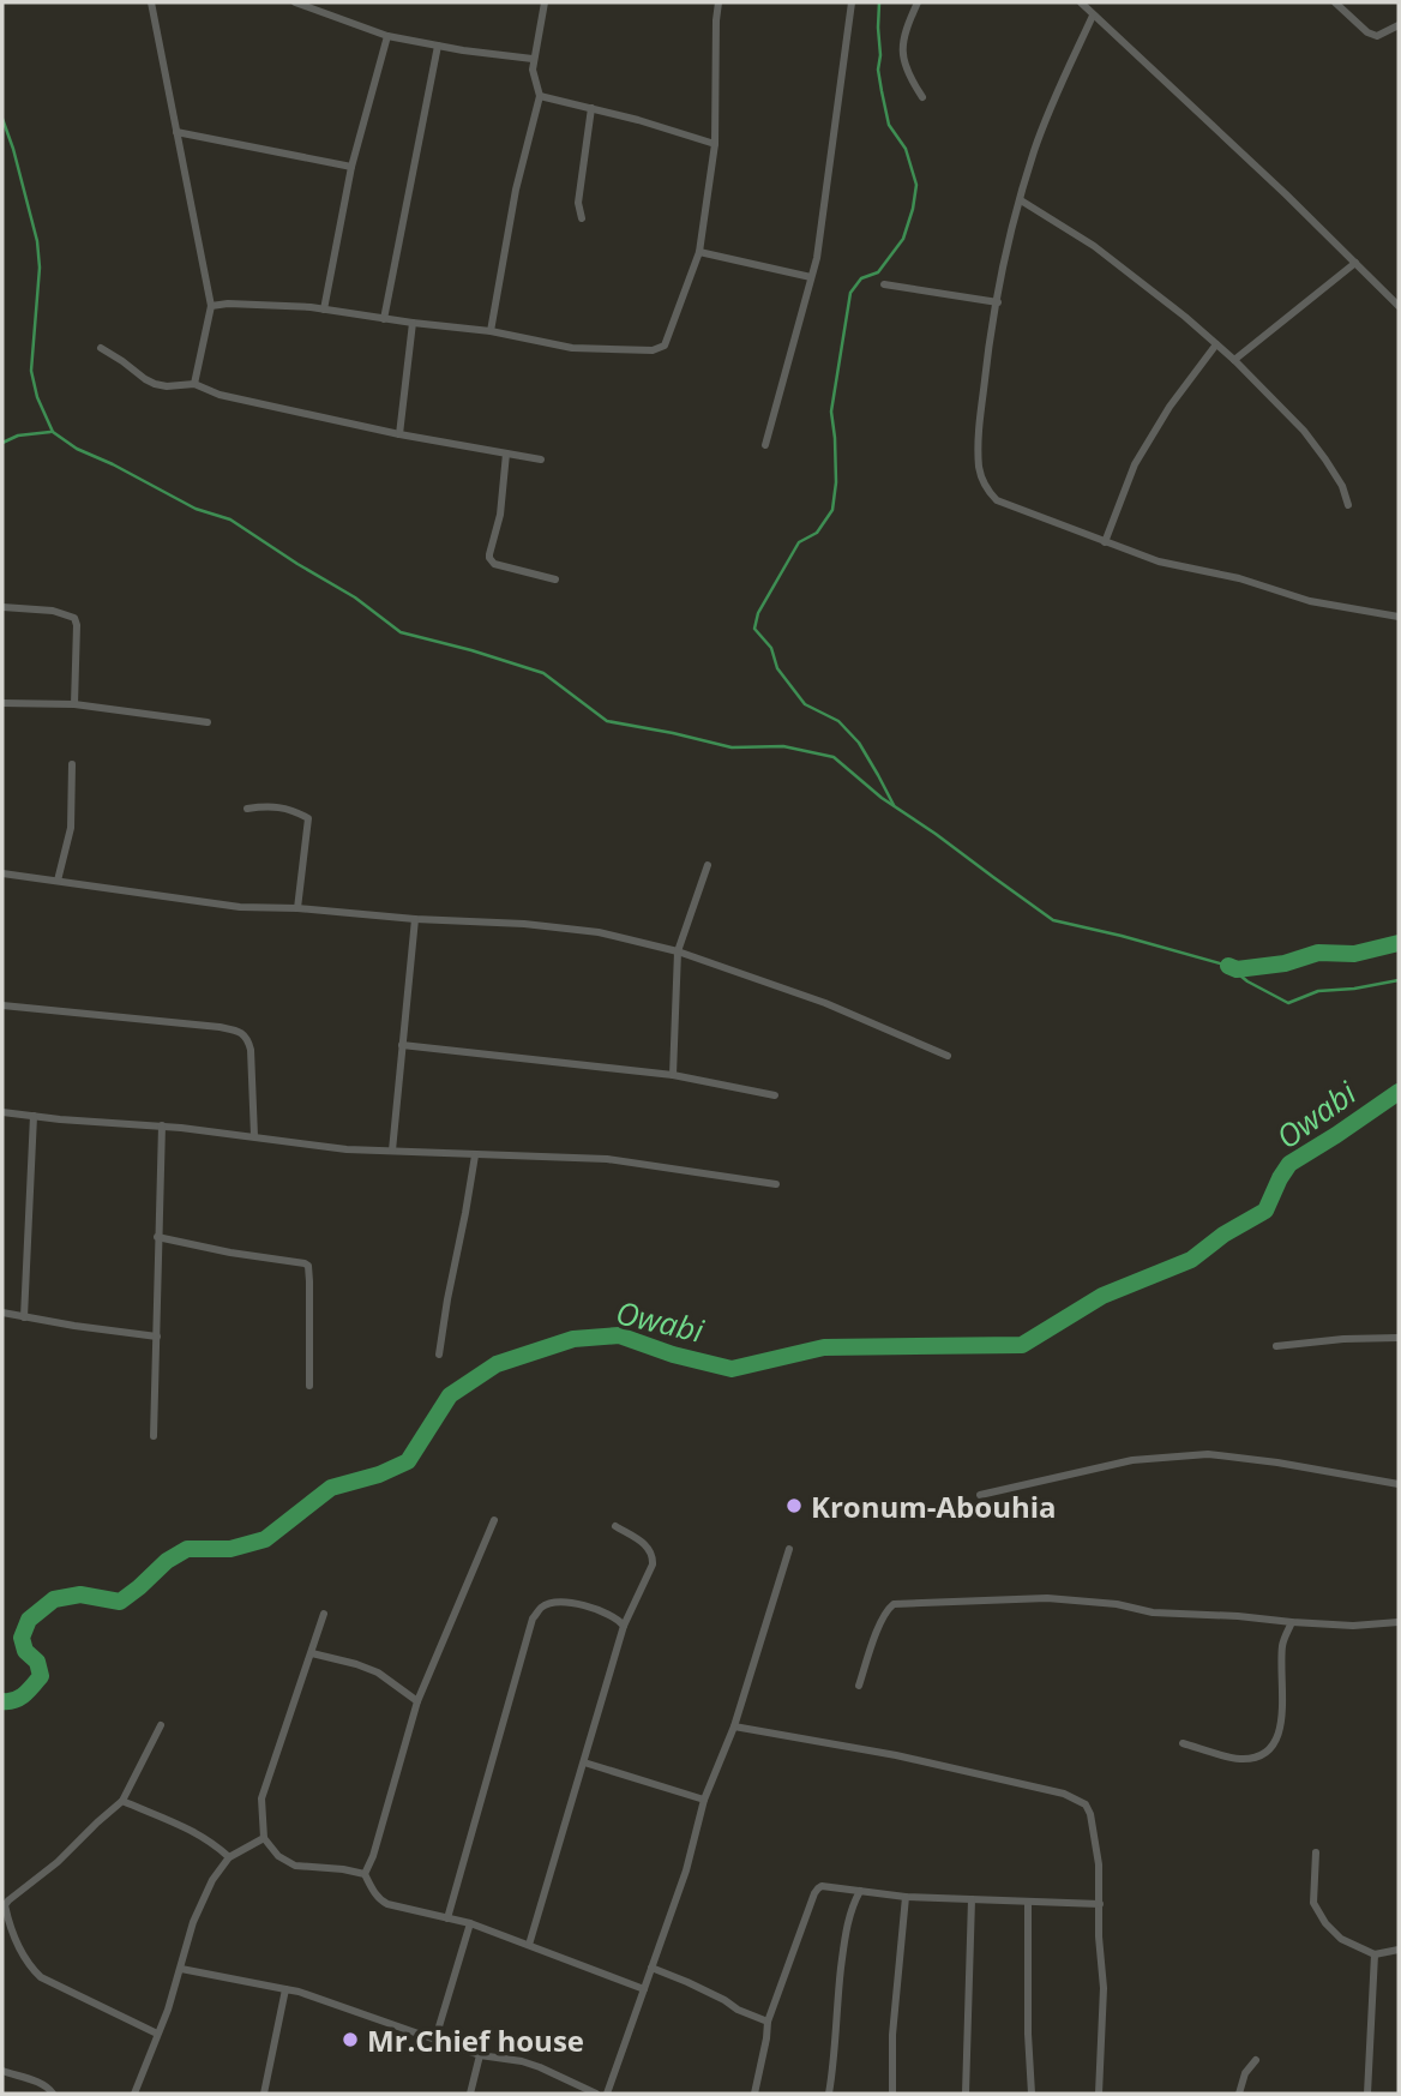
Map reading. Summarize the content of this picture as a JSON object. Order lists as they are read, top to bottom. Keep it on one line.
{"water":["Owabi"],"places":["Kronum-Abouhia","Mr.Chief house"]}
